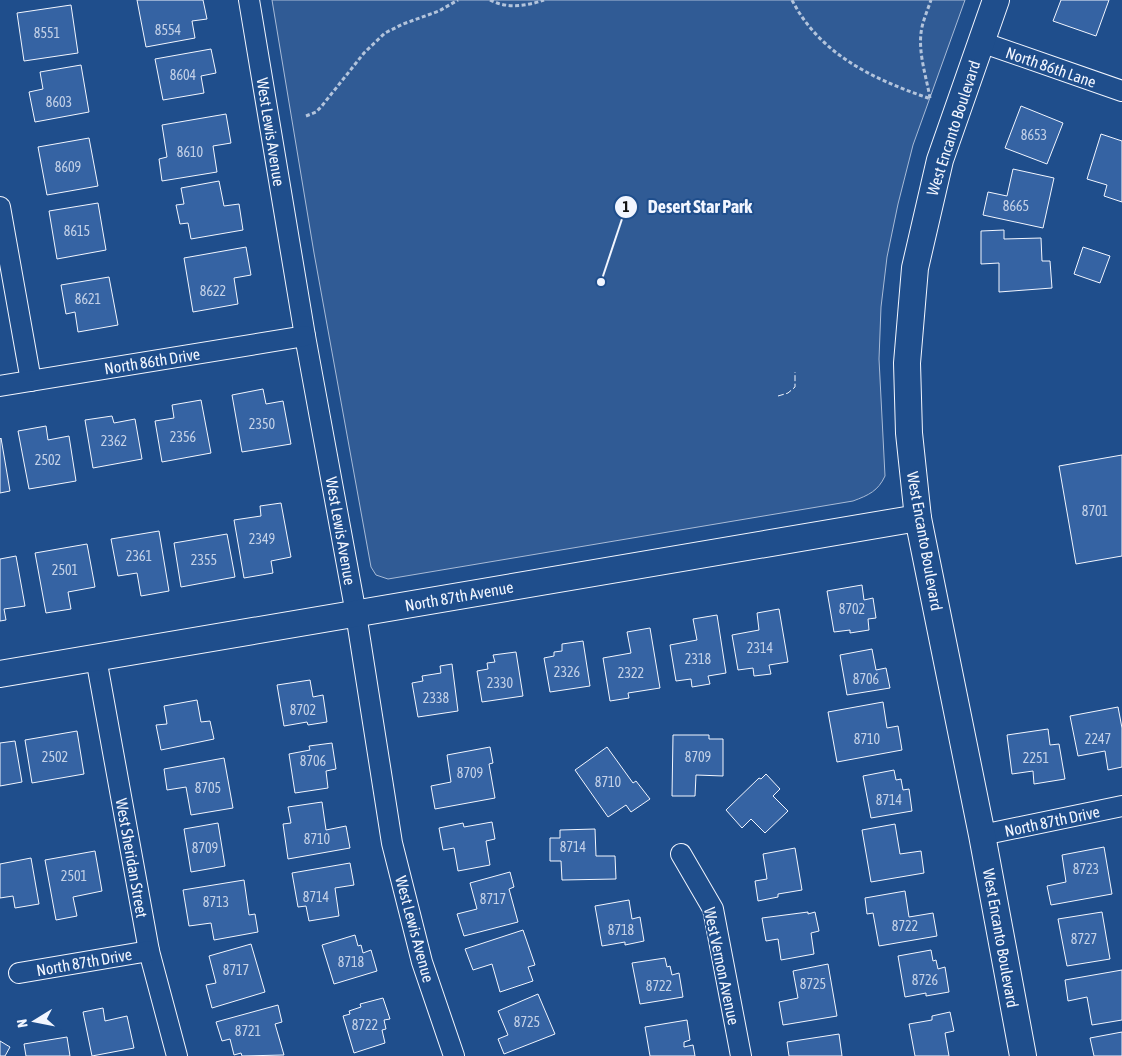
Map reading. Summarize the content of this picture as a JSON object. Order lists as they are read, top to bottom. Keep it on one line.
{"streets":{"street":["North 86th Lane","West Encanto Boulevard","West Lewis Avenue","North 86th Drive","North 87th Avenue","North 87th Drive","West Sheridan Street","West Vernon Avenue"]},"crossings":[["North 86th Lane","West Encanto Boulevard"],["West Encanto Boulevard","North 87th Avenue"],["West Encanto Boulevard","North 87th Drive"],["West Lewis Avenue","North 86th Drive"],["West Lewis Avenue","North 87th Avenue"],["North 87th Avenue","West Sheridan Street"],["North 87th Drive","West Sheridan Street"]],"places":["Desert Star Park"],"house_numbers":["8554","8551","8604","8603","8653","8610","8609","8665","8615","8622","8621","2350","2356","2362","2502","8701","2349","2361","2355","2501","8702","2314","2318","2326","2322","8706","2330","2338","8702","8710","2247","2502","8709","2251","8706","8709","8710","8705","8714","8710","8714","8709","8723","2501","8714","8717","8713","8722","8718","8727","8718","8717","8726","8725","8722","8725","8722","8721"],"north":"left"}
